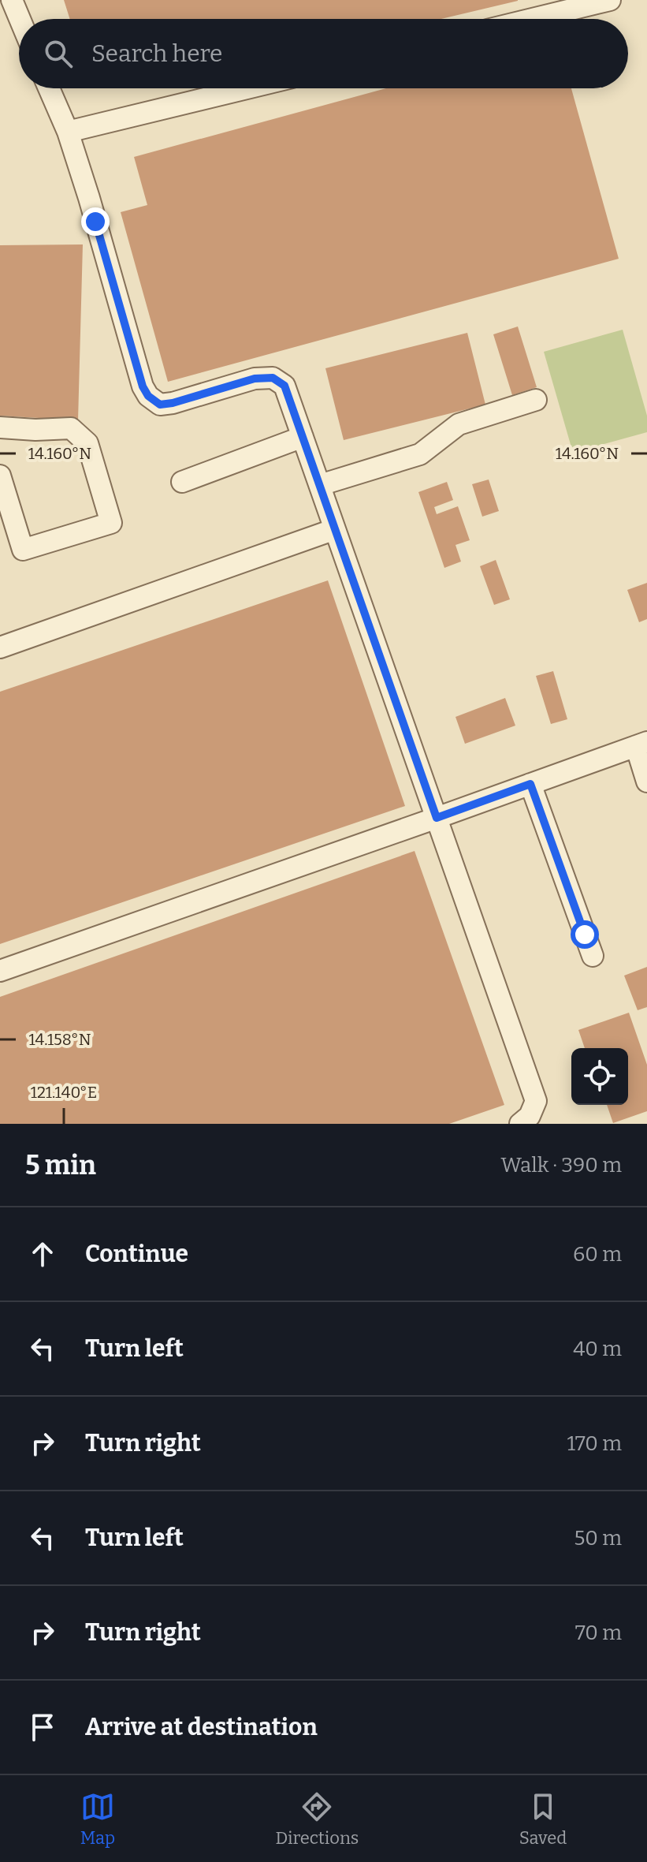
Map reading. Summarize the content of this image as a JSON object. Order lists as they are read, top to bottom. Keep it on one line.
{"page":{"search":"Search here","heading":["5 min","Walk · 390 m"],"list":[["Continue","60 m"],["Turn left","40 m"],["Turn right","170 m"],["Turn left","50 m"],["Turn right","70 m"],"Arrive at destination"],"nav":["Map","Directions","Saved"]},"coordinates":["14.160°N","14.158°N","121.140°E"]}
